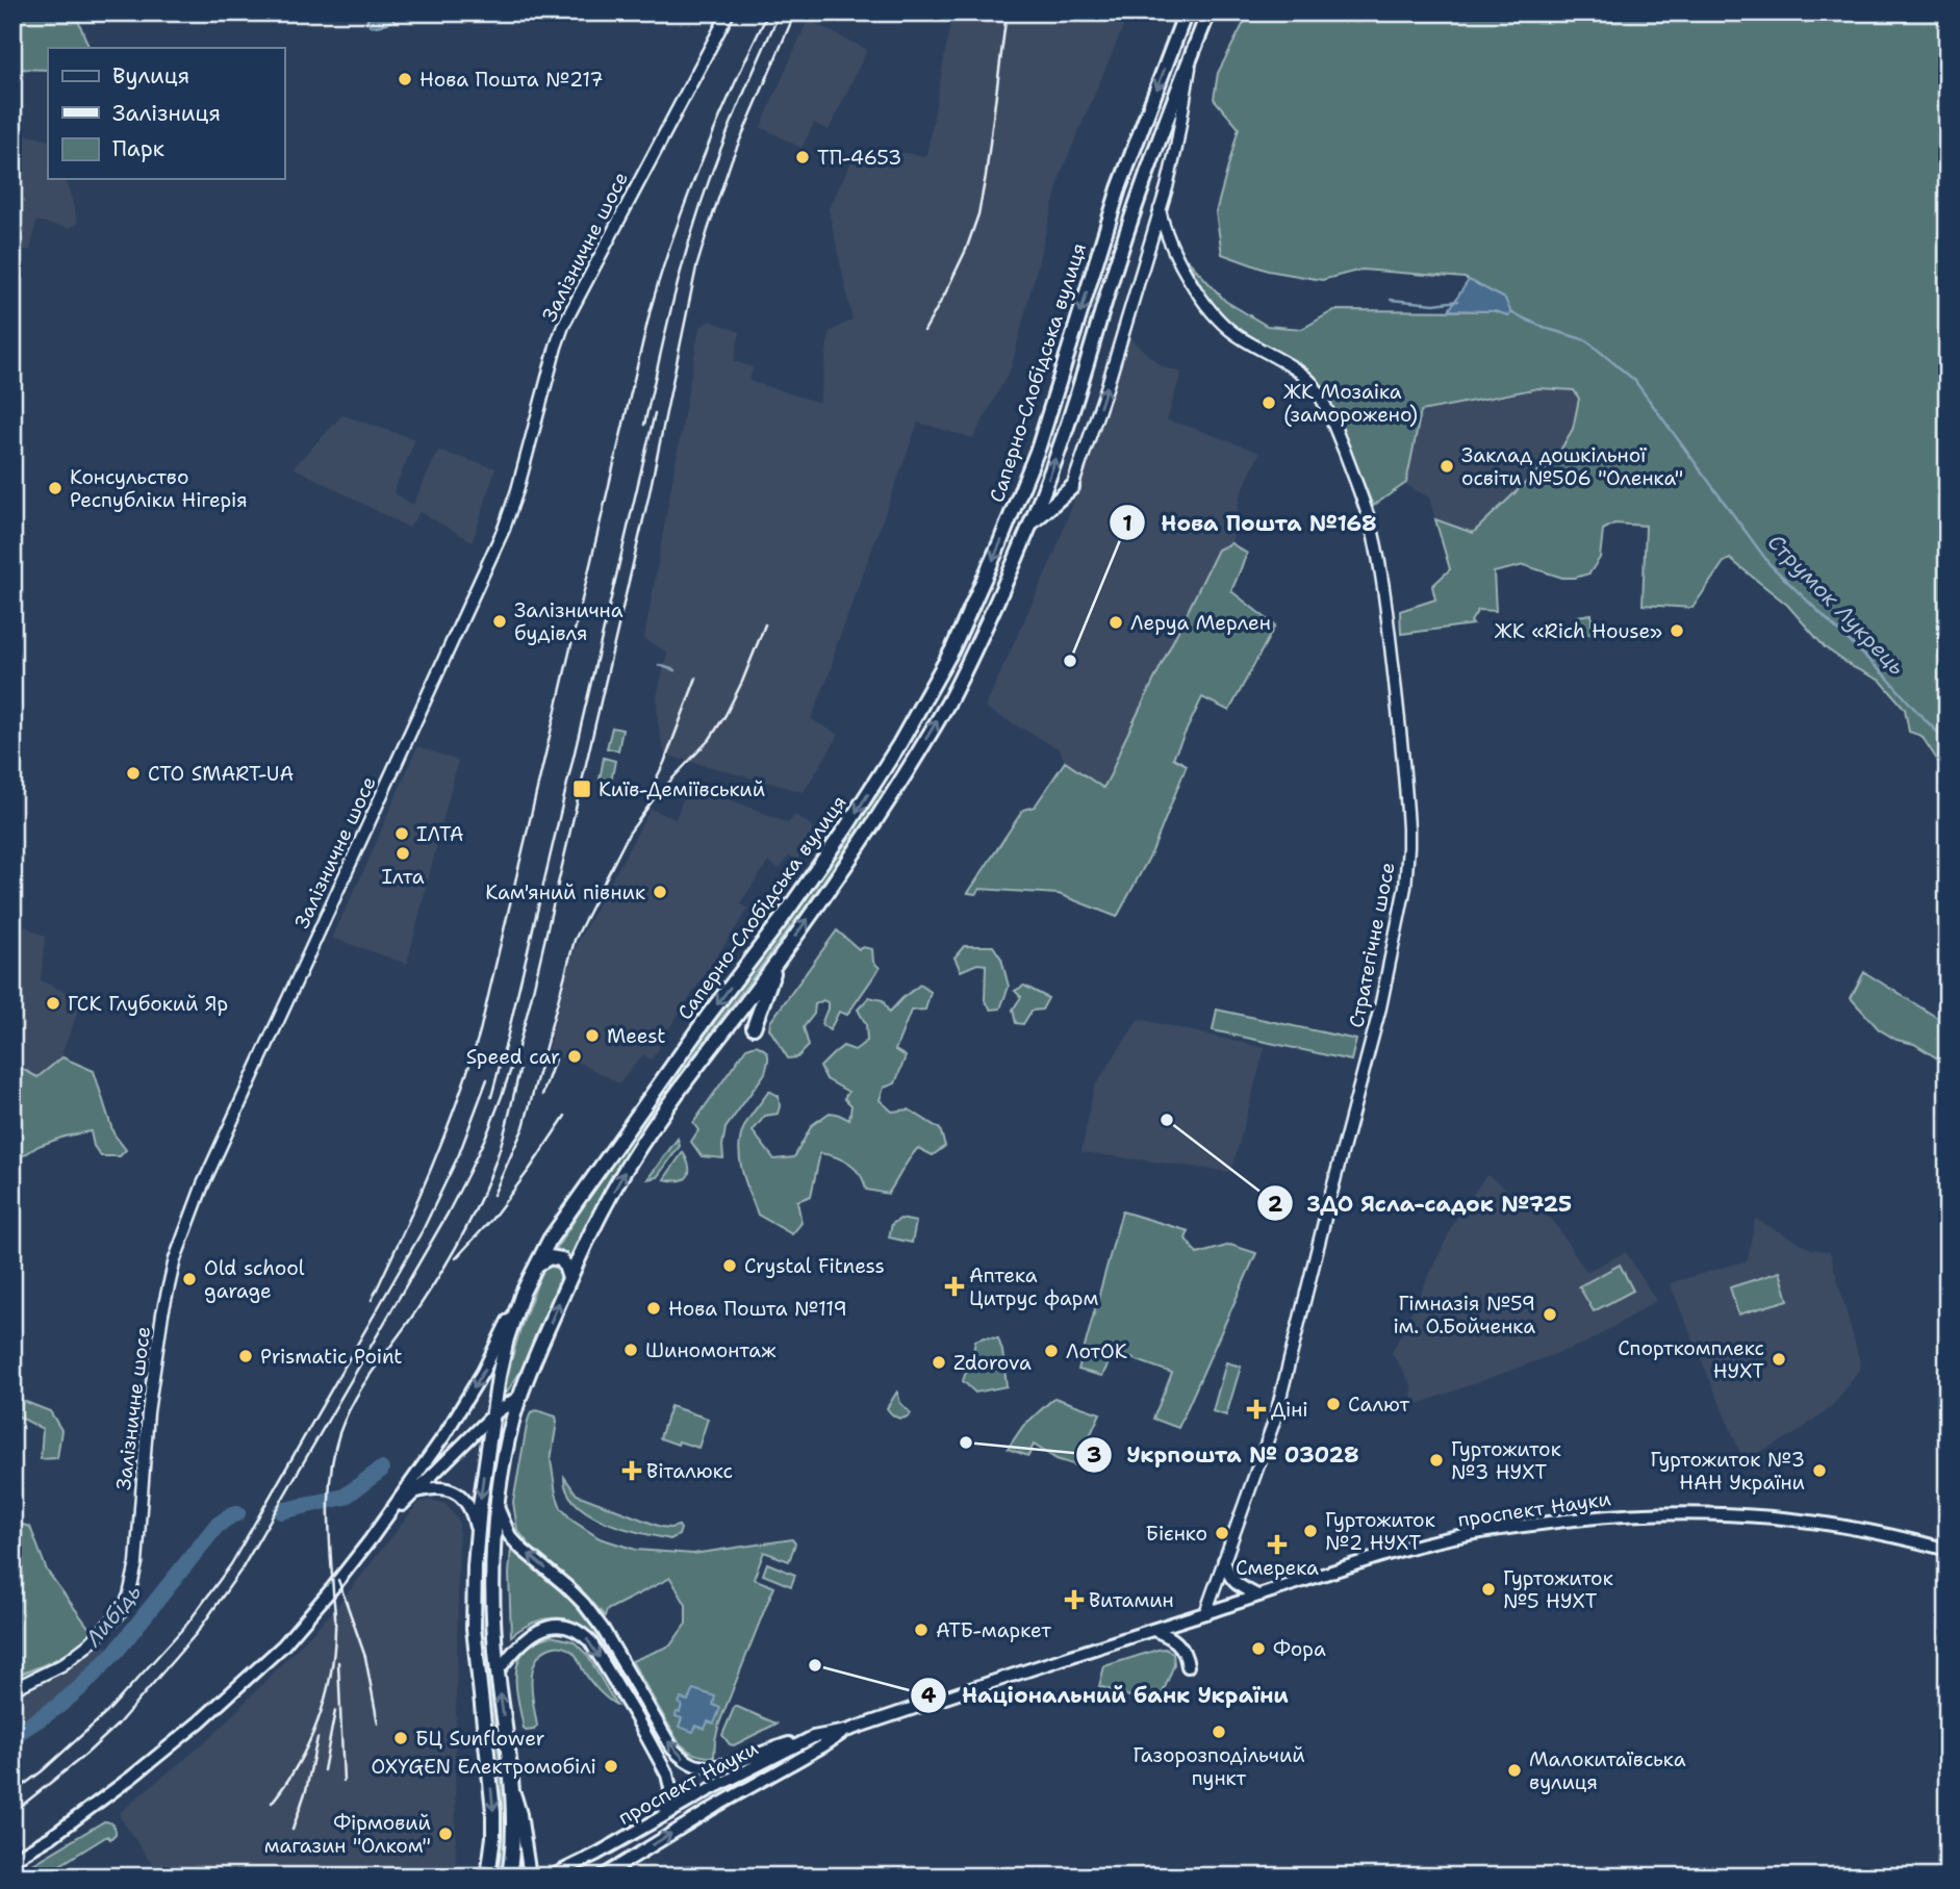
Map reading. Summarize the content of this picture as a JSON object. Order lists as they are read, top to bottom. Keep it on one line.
{"streets":{"main road":["Саперно-Слобідська вулиця","проспект Науки"],"street":["Залізничне шосе","Стратегічне шосе"]},"crossings":[["Саперно-Слобідська вулиця","Стратегічне шосе"],["Стратегічне шосе","проспект Науки"]],"water":["Струмок Лукрець","Либідь"],"places":{"other":["Нова Пошта №217","ТП-4653","ЖК Мозаіка (заморожено)","Заклад дошкільної освіти №506 \"Оленка\"","Консульство Республіки Нігерія","Залізнична будівля","Леруа Мерлен","ЖК «Rich House»","Нова Пошта №168","СТО SMART-UA","ІЛТА","Ілта","Кам'яний півник","ГСК Глубокий Яр","Meest","Speed car","ЗДО Ясла-садок №725","Crystal Fitness","Old school garage","Нова Пошта №119","Гімназія №59 ім. О.Бойченка","Шиномонтаж","ЛотОК","Prismatic Point","Спорткомплекс НУХТ","Zdorova","Салют","Укрпошта № 03028","Гуртожиток №3 НУХТ","Гуртожиток №3 НАН України","Гуртожиток №2 НУХТ","Бієнко","Гуртожиток №5 НУХТ","АТБ-маркет","Фора","Національний банк України","Газорозподільчий пункт","БЦ Sunflower","OXYGEN Електромобілі","Малокитаївська вулиця","Фірмовий магазин \"Олком\""],"transit":["Київ-Деміївський"],"health":["Аптека Цитрус фарм","Діні","Віталюкс","Смерека","Витамин"]},"legend":["Вулиця","Залізниця","Парк"]}
